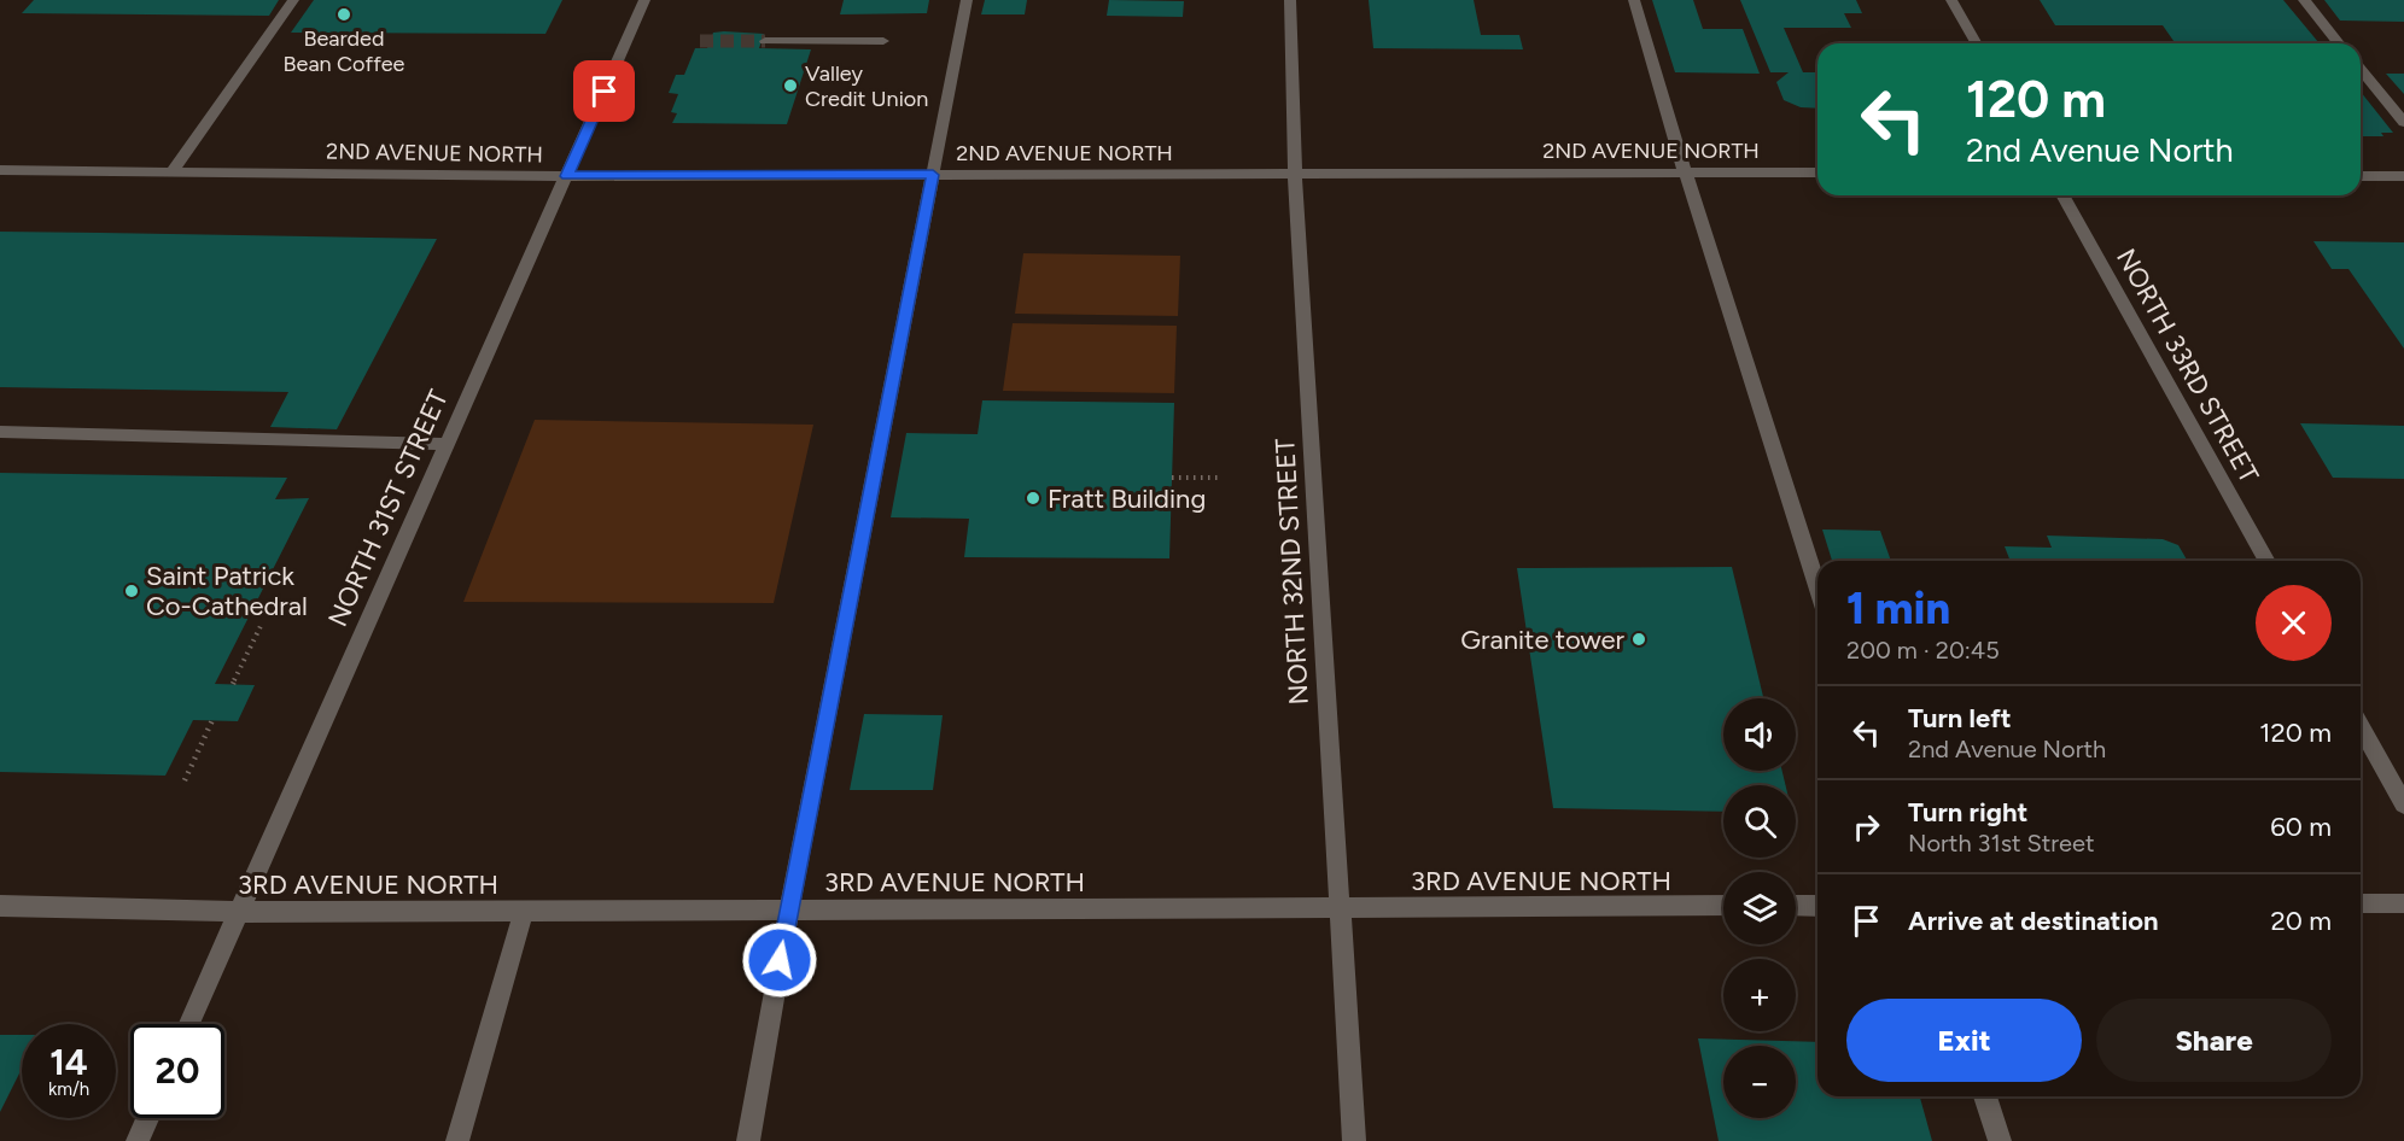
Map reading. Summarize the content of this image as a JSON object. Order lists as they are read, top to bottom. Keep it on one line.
{"streets":{"street":["2ND AVENUE NORTH","NORTH 33RD STREET","NORTH 31ST STREET","NORTH 32ND STREET","3RD AVENUE NORTH"]},"crossings":[["2ND AVENUE NORTH","NORTH 31ST STREET"],["2ND AVENUE NORTH","NORTH 32ND STREET"],["NORTH 31ST STREET","3RD AVENUE NORTH"],["NORTH 32ND STREET","3RD AVENUE NORTH"]],"places":["Bearded Bean Coffee","Valley Credit Union","Fratt Building","Saint Patrick Co-Cathedral","Granite tower"],"page":{"turn":["120 m","2nd Avenue North"],"heading":["1 min","200 m · 20:45"],"list":[{"name":"Turn left","note":"2nd Avenue North","value":"120 m"},{"name":"Turn right","note":"North 31st Street","value":"60 m"},{"name":"Arrive at destination","value":"20 m"}],"map_buttons":["+","−"],"buttons":["Exit","Share"],"speed":"14 km/h","limit":"20"}}
